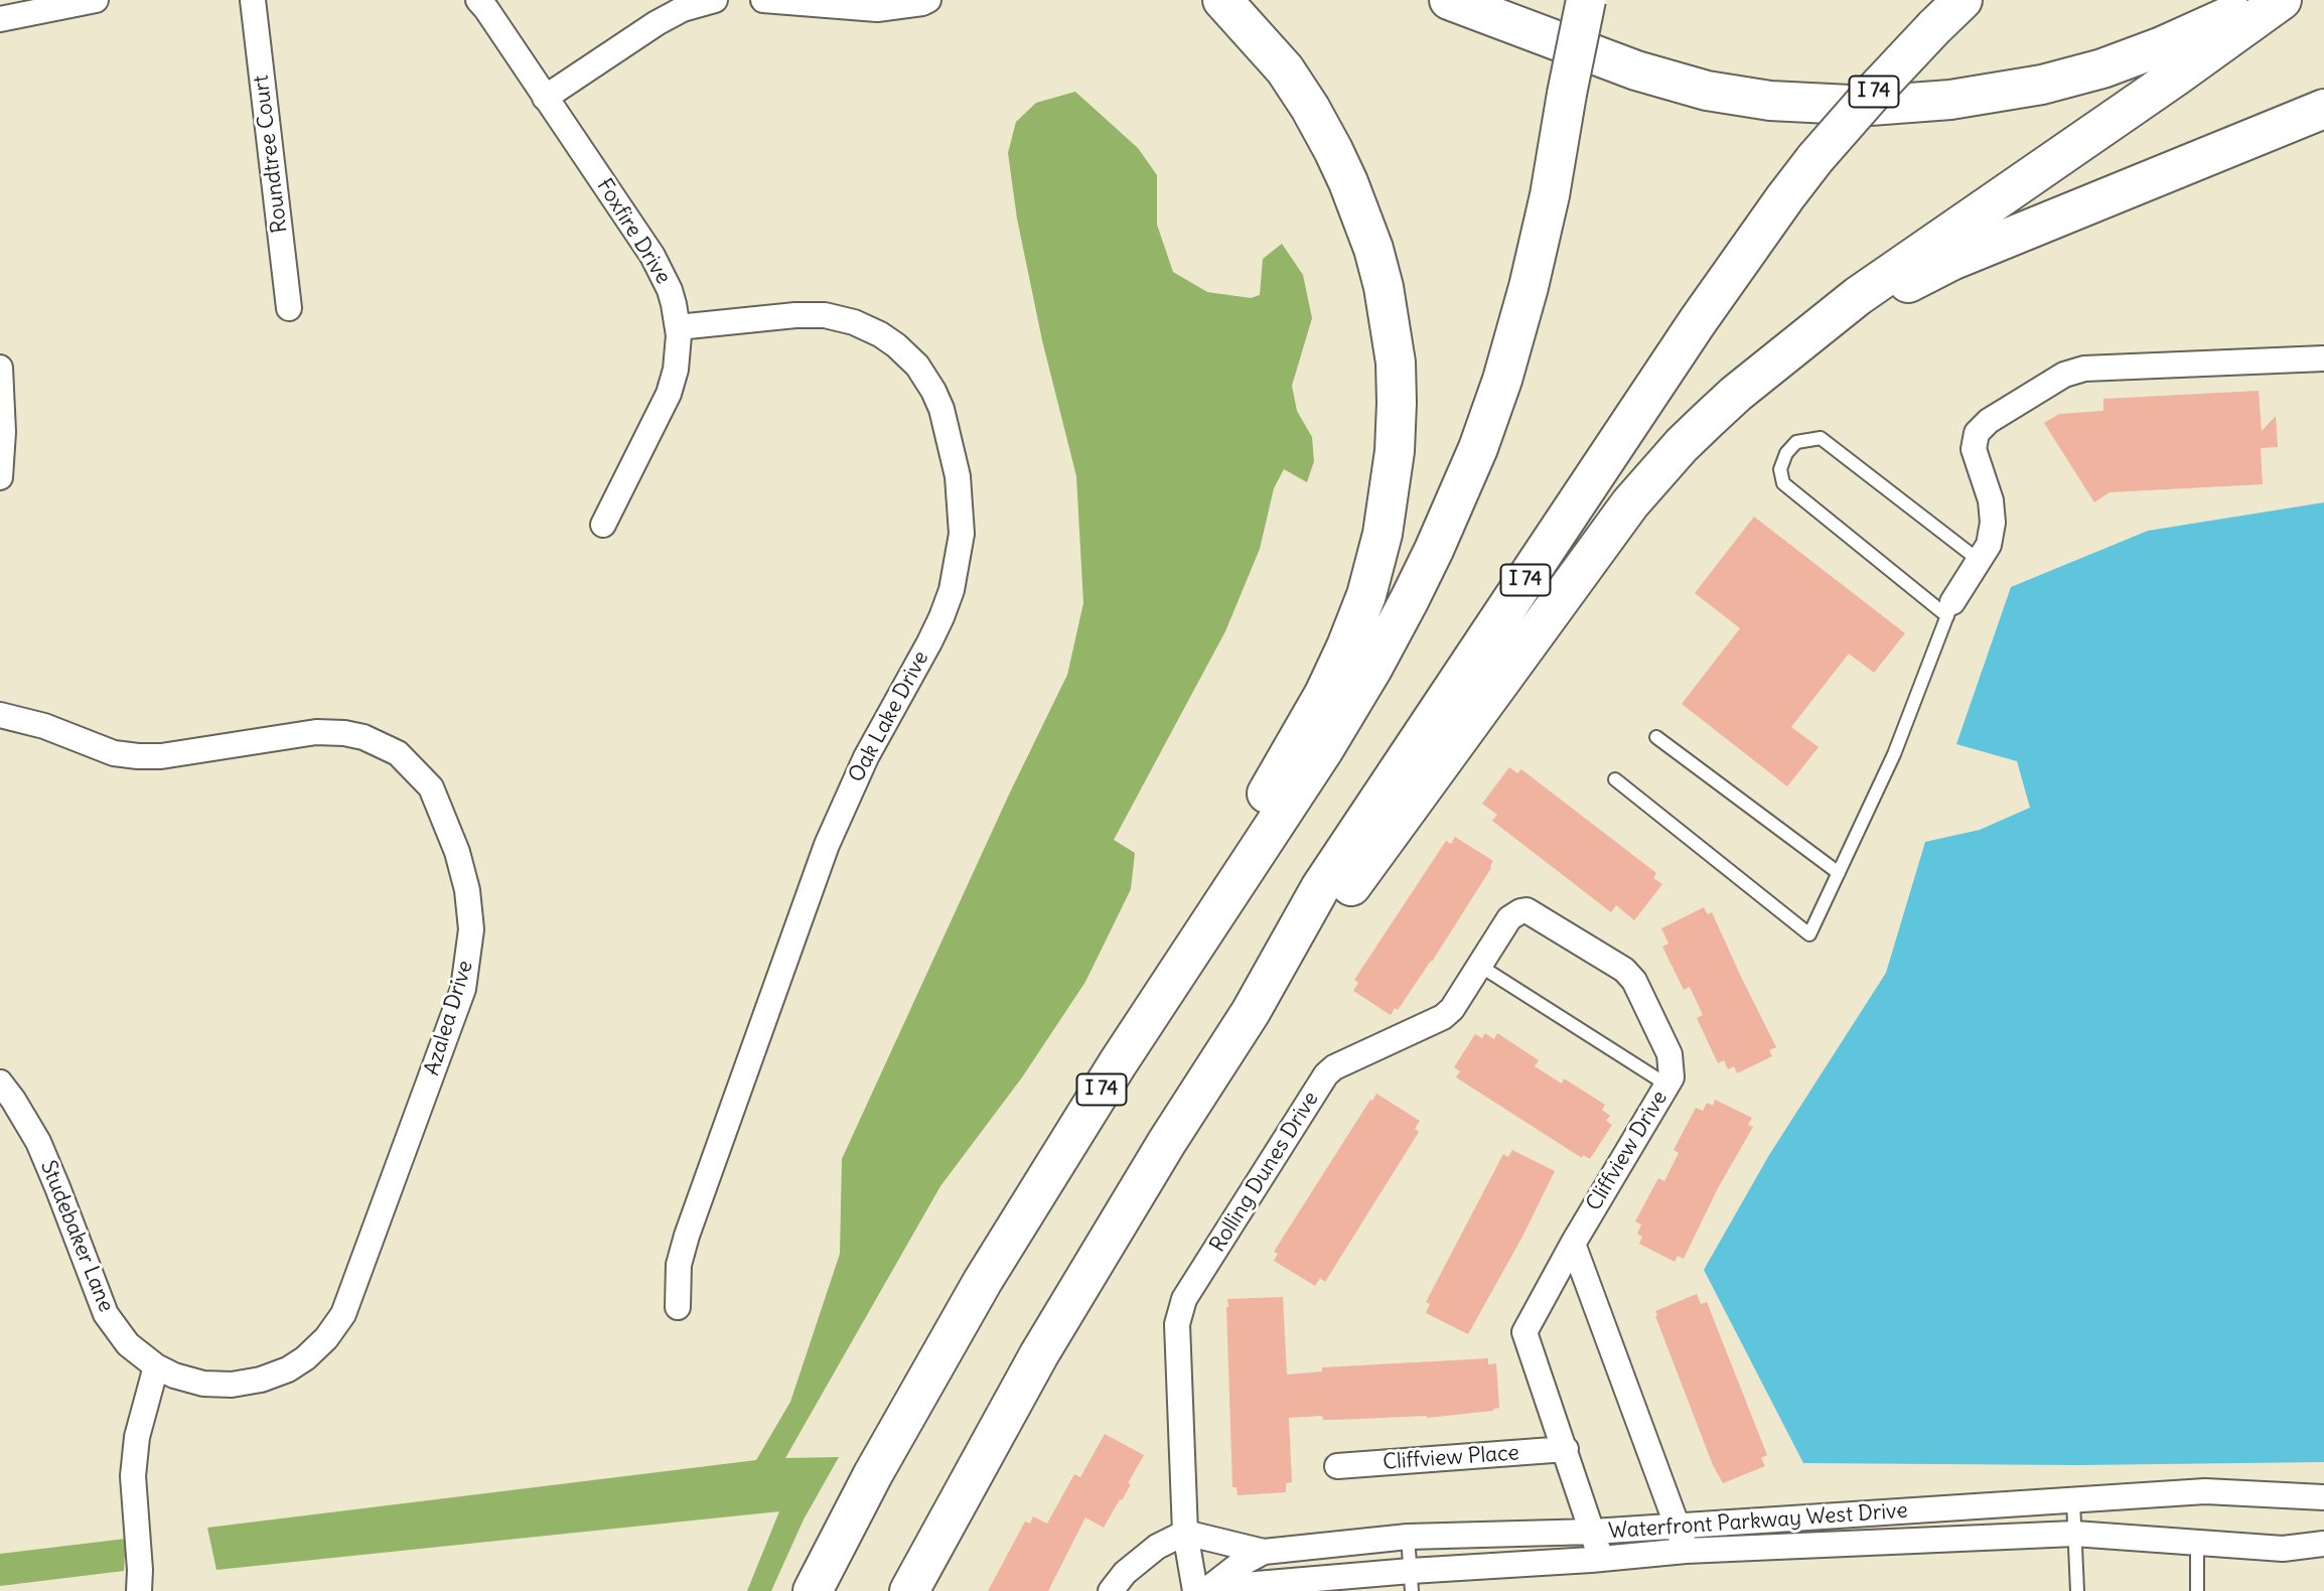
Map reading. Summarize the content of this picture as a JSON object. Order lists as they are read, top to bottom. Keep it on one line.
{"streets":{"highway":["I 74"],"street":["Roundtree Court","Foxfire Drive","Oak Lake Drive","Azalea Drive","Cliffview Drive","Rolling Dunes Drive","Studebaker Lane","Cliffview Place","Waterfront Parkway West Drive"]},"crossings":[["Foxfire Drive","Oak Lake Drive"],["Azalea Drive","Studebaker Lane"],["Cliffview Drive","Rolling Dunes Drive"],["Cliffview Drive","Cliffview Place"],["Cliffview Drive","Waterfront Parkway West Drive"]]}
